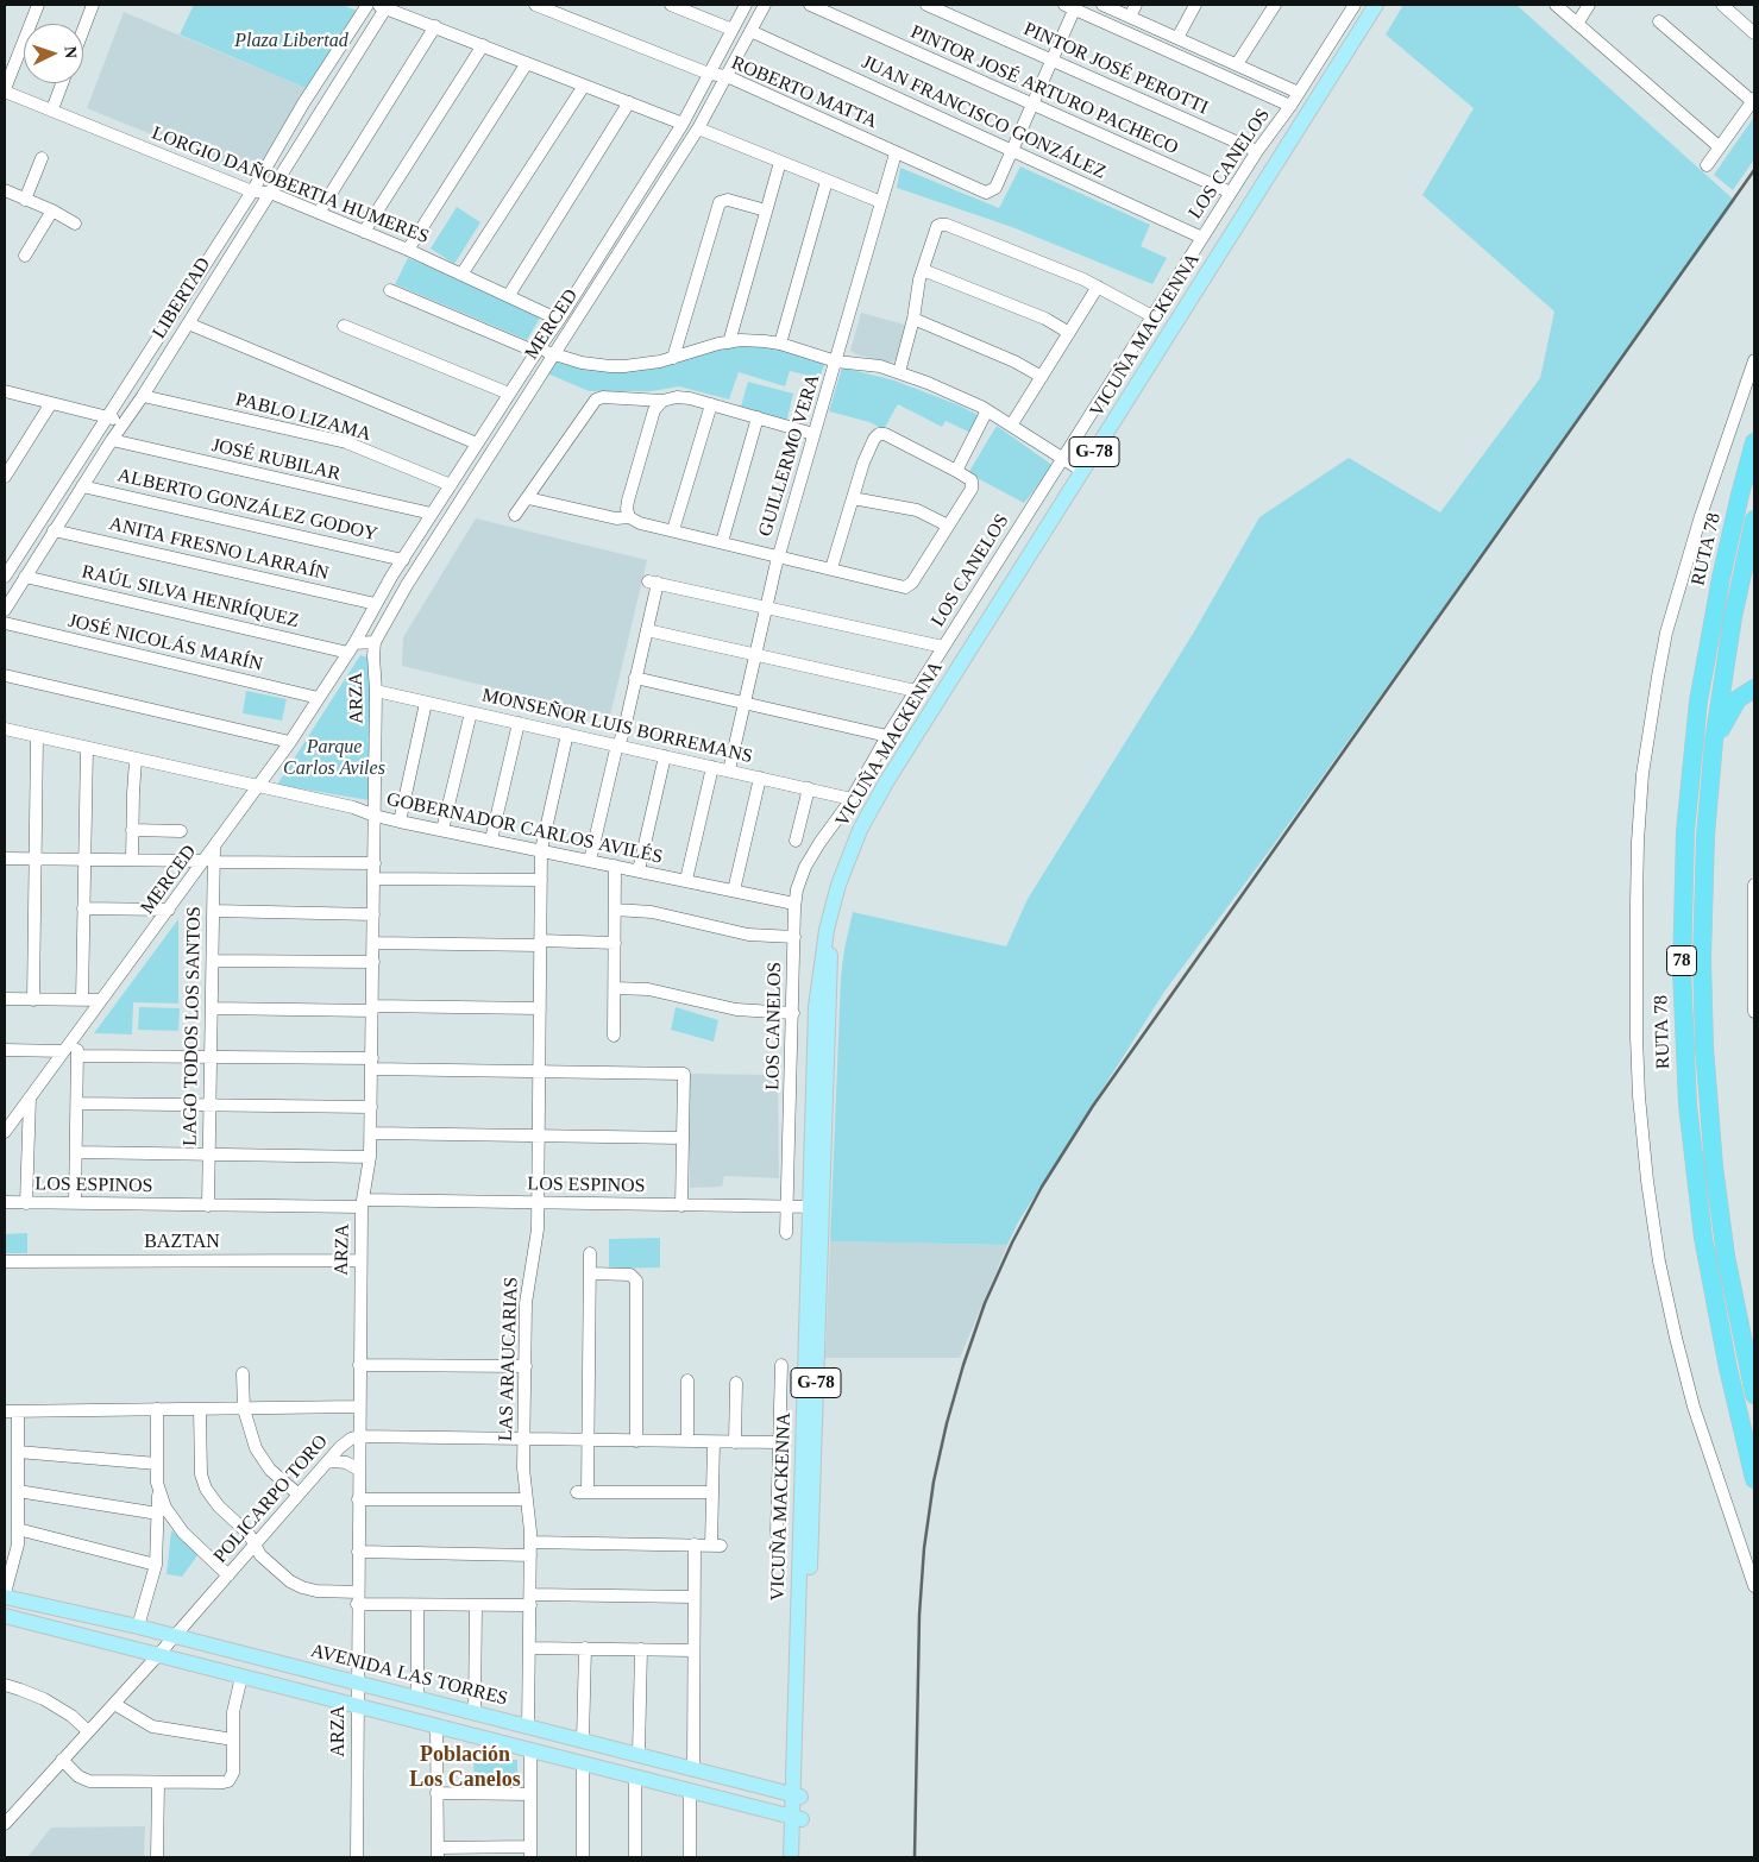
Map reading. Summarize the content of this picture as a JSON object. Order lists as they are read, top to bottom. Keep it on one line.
{"streets":{"highway":["RUTA 78","78"],"main road":["VICUÑA MACKENNA","G-78","AVENIDA LAS TORRES"],"street":["PINTOR JOSÉ PEROTTI","PINTOR JOSÉ ARTURO PACHECO","ROBERTO MATTA","JUAN FRANCISCO GONZÁLEZ","LOS CANELOS","LORGIO DAÑOBERTIA HUMERES","LIBERTAD","MERCED","PABLO LIZAMA","GUILLERMO VERA","JOSÉ RUBILAR","ALBERTO GONZÁLEZ GODOY","ANITA FRESNO LARRAÍN","RAÚL SILVA HENRÍQUEZ","JOSÉ NICOLÁS MARÍN","ARZA","MONSEÑOR LUIS BORREMANS","GOBERNADOR CARLOS AVILÉS","LAGO TODOS LOS SANTOS","LOS ESPINOS","BAZTAN","LAS ARAUCARIAS","POLICARPO TORO"]},"crossings":[["PINTOR JOSÉ PEROTTI","LOS CANELOS"],["PINTOR JOSÉ ARTURO PACHECO","LOS CANELOS"],["ROBERTO MATTA","JUAN FRANCISCO GONZÁLEZ"],["ROBERTO MATTA","MERCED"],["ROBERTO MATTA","GUILLERMO VERA"],["JUAN FRANCISCO GONZÁLEZ","LOS CANELOS"],["JUAN FRANCISCO GONZÁLEZ","MERCED"],["LOS CANELOS","MONSEÑOR LUIS BORREMANS"],["LOS CANELOS","GOBERNADOR CARLOS AVILÉS"],["LOS CANELOS","LOS ESPINOS"],["LORGIO DAÑOBERTIA HUMERES","LIBERTAD"],["LORGIO DAÑOBERTIA HUMERES","MERCED"],["LIBERTAD","PABLO LIZAMA"],["LIBERTAD","JOSÉ RUBILAR"],["LIBERTAD","ALBERTO GONZÁLEZ GODOY"],["LIBERTAD","ANITA FRESNO LARRAÍN"],["LIBERTAD","RAÚL SILVA HENRÍQUEZ"],["MERCED","PABLO LIZAMA"],["MERCED","JOSÉ RUBILAR"],["MERCED","ALBERTO GONZÁLEZ GODOY"],["MERCED","ANITA FRESNO LARRAÍN"],["MERCED","RAÚL SILVA HENRÍQUEZ"],["MERCED","JOSÉ NICOLÁS MARÍN"],["MERCED","ARZA"],["MERCED","GOBERNADOR CARLOS AVILÉS"],["MERCED","LAGO TODOS LOS SANTOS"],["VICUÑA MACKENNA","LOS ESPINOS"],["VICUÑA MACKENNA","AVENIDA LAS TORRES"],["GUILLERMO VERA","MONSEÑOR LUIS BORREMANS"],["ARZA","MONSEÑOR LUIS BORREMANS"],["ARZA","GOBERNADOR CARLOS AVILÉS"],["ARZA","LOS ESPINOS"],["ARZA","BAZTAN"],["ARZA","POLICARPO TORO"],["ARZA","AVENIDA LAS TORRES"],["MONSEÑOR LUIS BORREMANS","LAS ARAUCARIAS"],["GOBERNADOR CARLOS AVILÉS","LAS ARAUCARIAS"],["LAGO TODOS LOS SANTOS","LOS ESPINOS"],["LOS ESPINOS","LAS ARAUCARIAS"],["LAS ARAUCARIAS","POLICARPO TORO"],["LAS ARAUCARIAS","AVENIDA LAS TORRES"],["POLICARPO TORO","AVENIDA LAS TORRES"]],"districts":["Población Los Canelos"],"parks":["Plaza Libertad","Parque Carlos Aviles"],"north":"right"}
